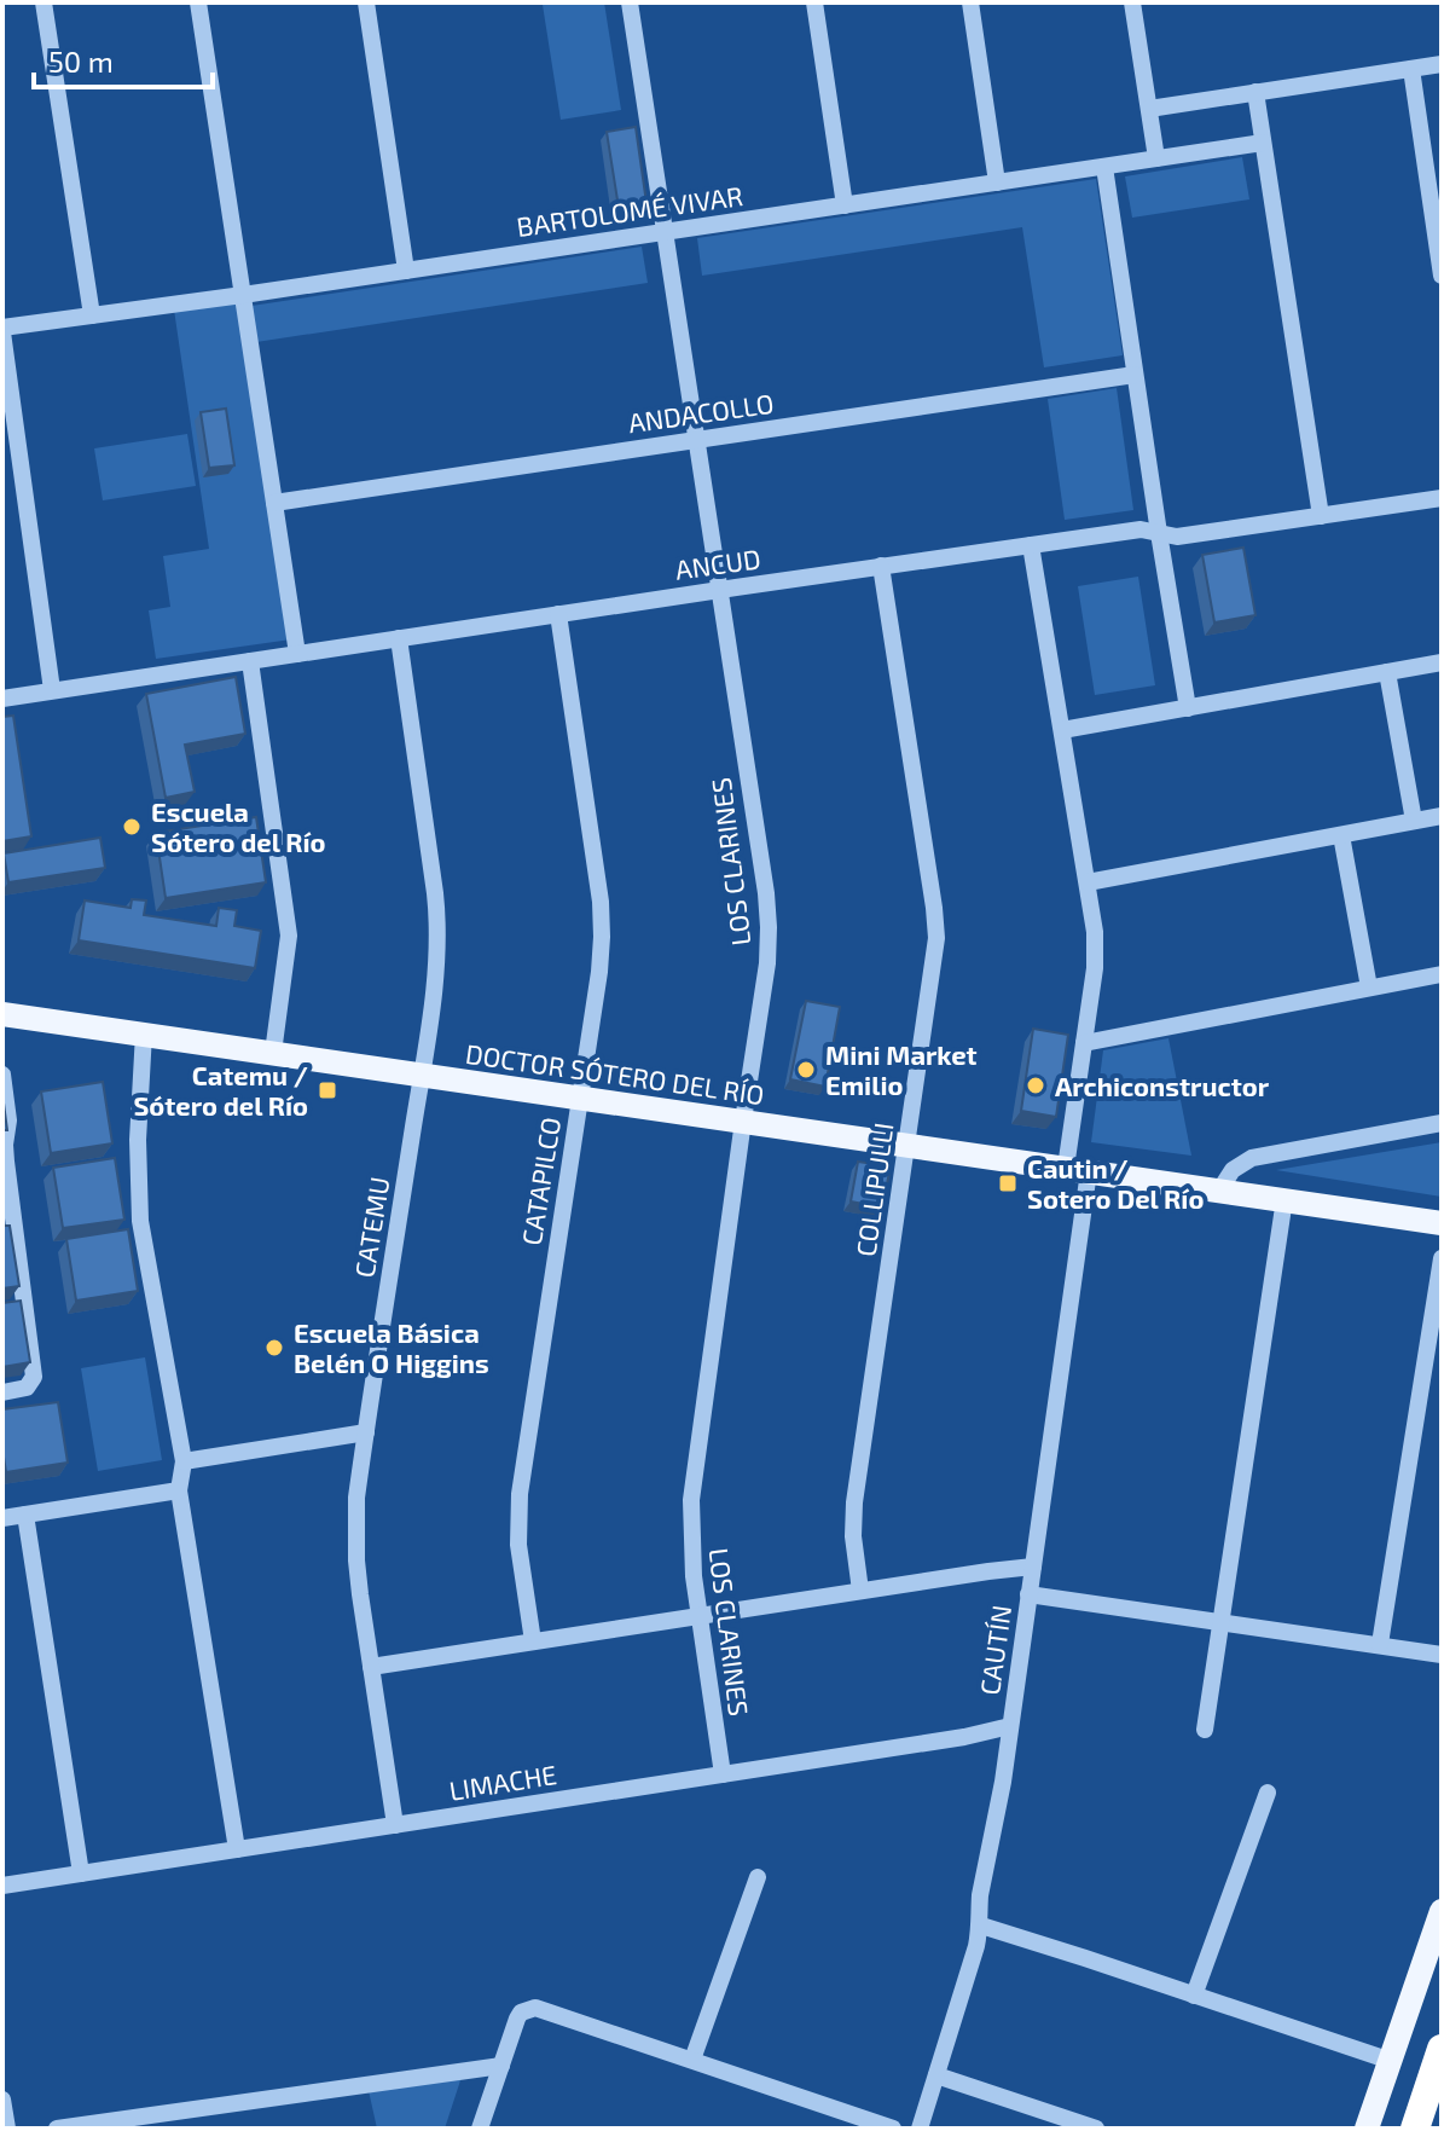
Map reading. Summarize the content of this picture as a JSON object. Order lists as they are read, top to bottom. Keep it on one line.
{"streets":{"main road":["DOCTOR SÓTERO DEL RÍO"],"street":["BARTOLOMÉ VIVAR","ANDACOLLO","ANCUD","LOS CLARINES","CATAPILCO","COLLIPULLI","CATEMU","CAUTÍN","LIMACHE"]},"crossings":[["BARTOLOMÉ VIVAR","LOS CLARINES"],["ANDACOLLO","LOS CLARINES"],["ANCUD","LOS CLARINES"],["ANCUD","CATAPILCO"],["ANCUD","COLLIPULLI"],["ANCUD","CATEMU"],["ANCUD","CAUTÍN"],["LOS CLARINES","DOCTOR SÓTERO DEL RÍO"],["LOS CLARINES","LIMACHE"],["DOCTOR SÓTERO DEL RÍO","CATAPILCO"],["DOCTOR SÓTERO DEL RÍO","COLLIPULLI"],["DOCTOR SÓTERO DEL RÍO","CATEMU"],["DOCTOR SÓTERO DEL RÍO","CAUTÍN"],["CATEMU","LIMACHE"],["CAUTÍN","LIMACHE"]],"places":{"other":["Escuela Sótero del Río","Mini Market Emilio","Archiconstructor","Escuela Básica Belén O Higgins"],"transit":["Catemu / Sótero del Río","Cautin / Sotero Del Río"]},"scale_bar":"50 m"}
